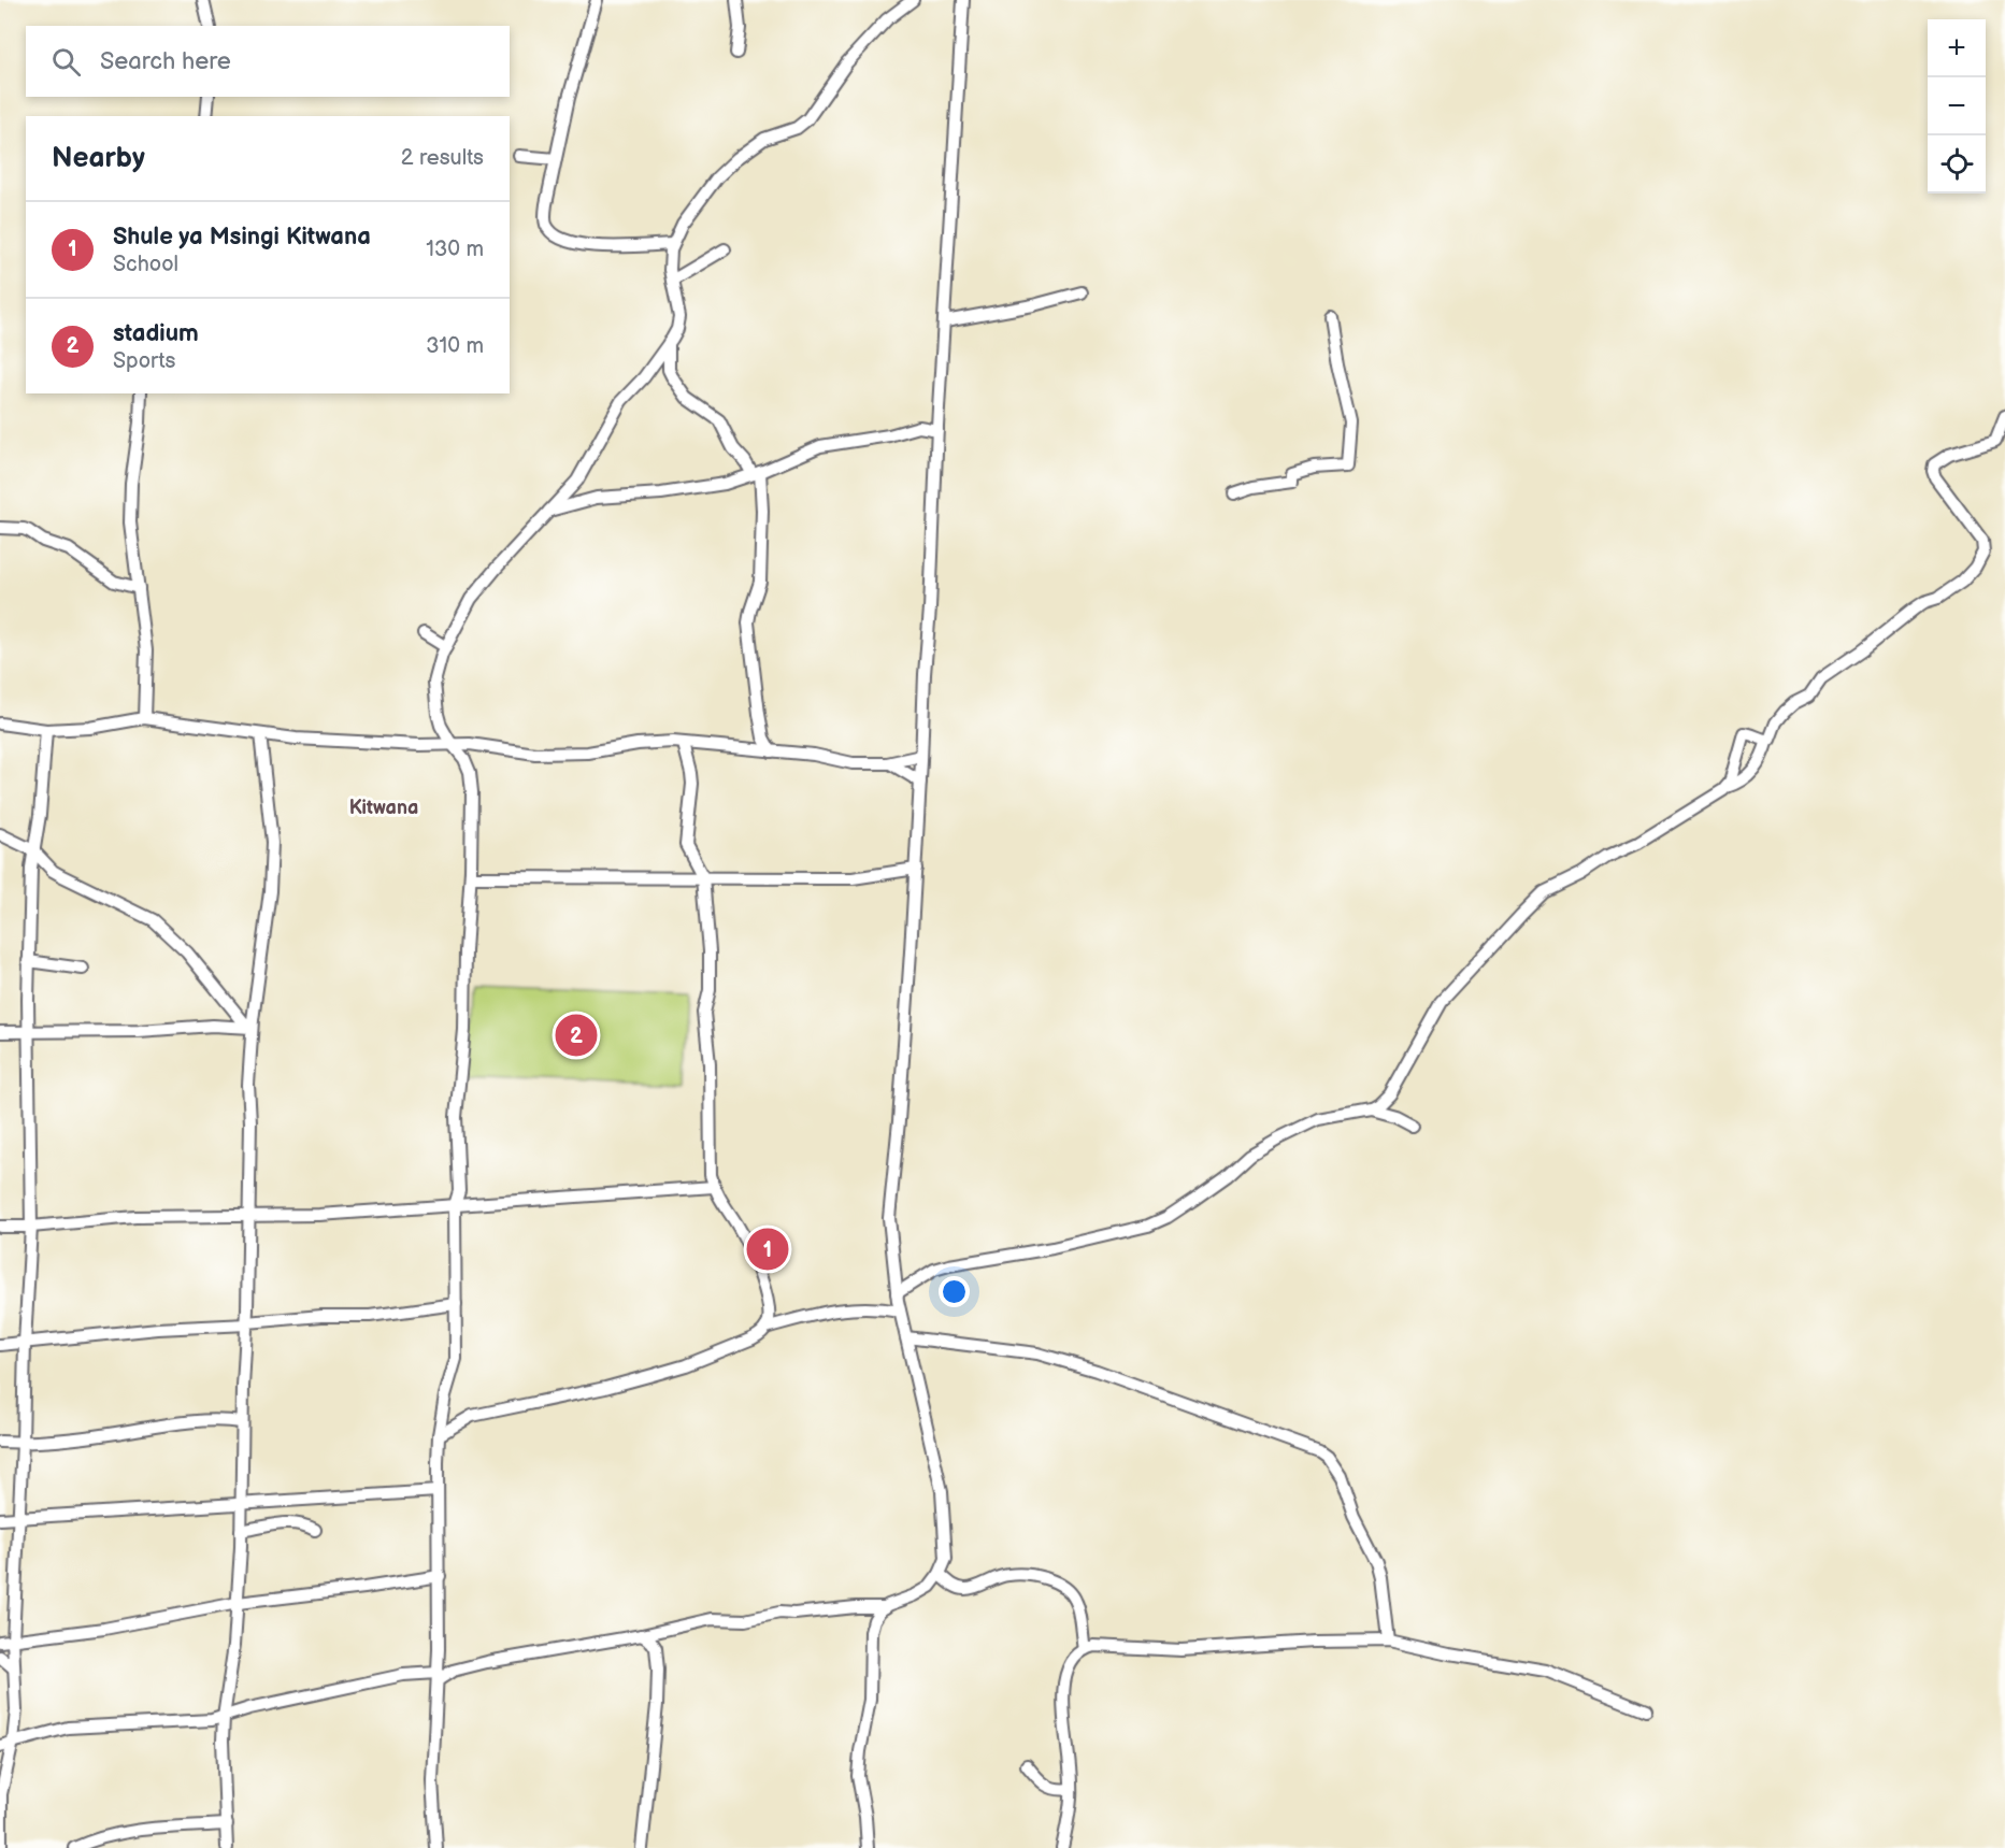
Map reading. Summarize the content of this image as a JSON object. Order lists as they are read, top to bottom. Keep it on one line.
{"districts":["Kitwana"],"page":{"map_buttons":["+","−"],"search":"Search here","heading":["Nearby","2 results"],"list":[{"mark":"1","name":"Shule ya Msingi Kitwana","note":"School","value":"130 m"},{"mark":"2","name":"stadium","note":"Sports","value":"310 m"}],"pins":["2","1"]}}
